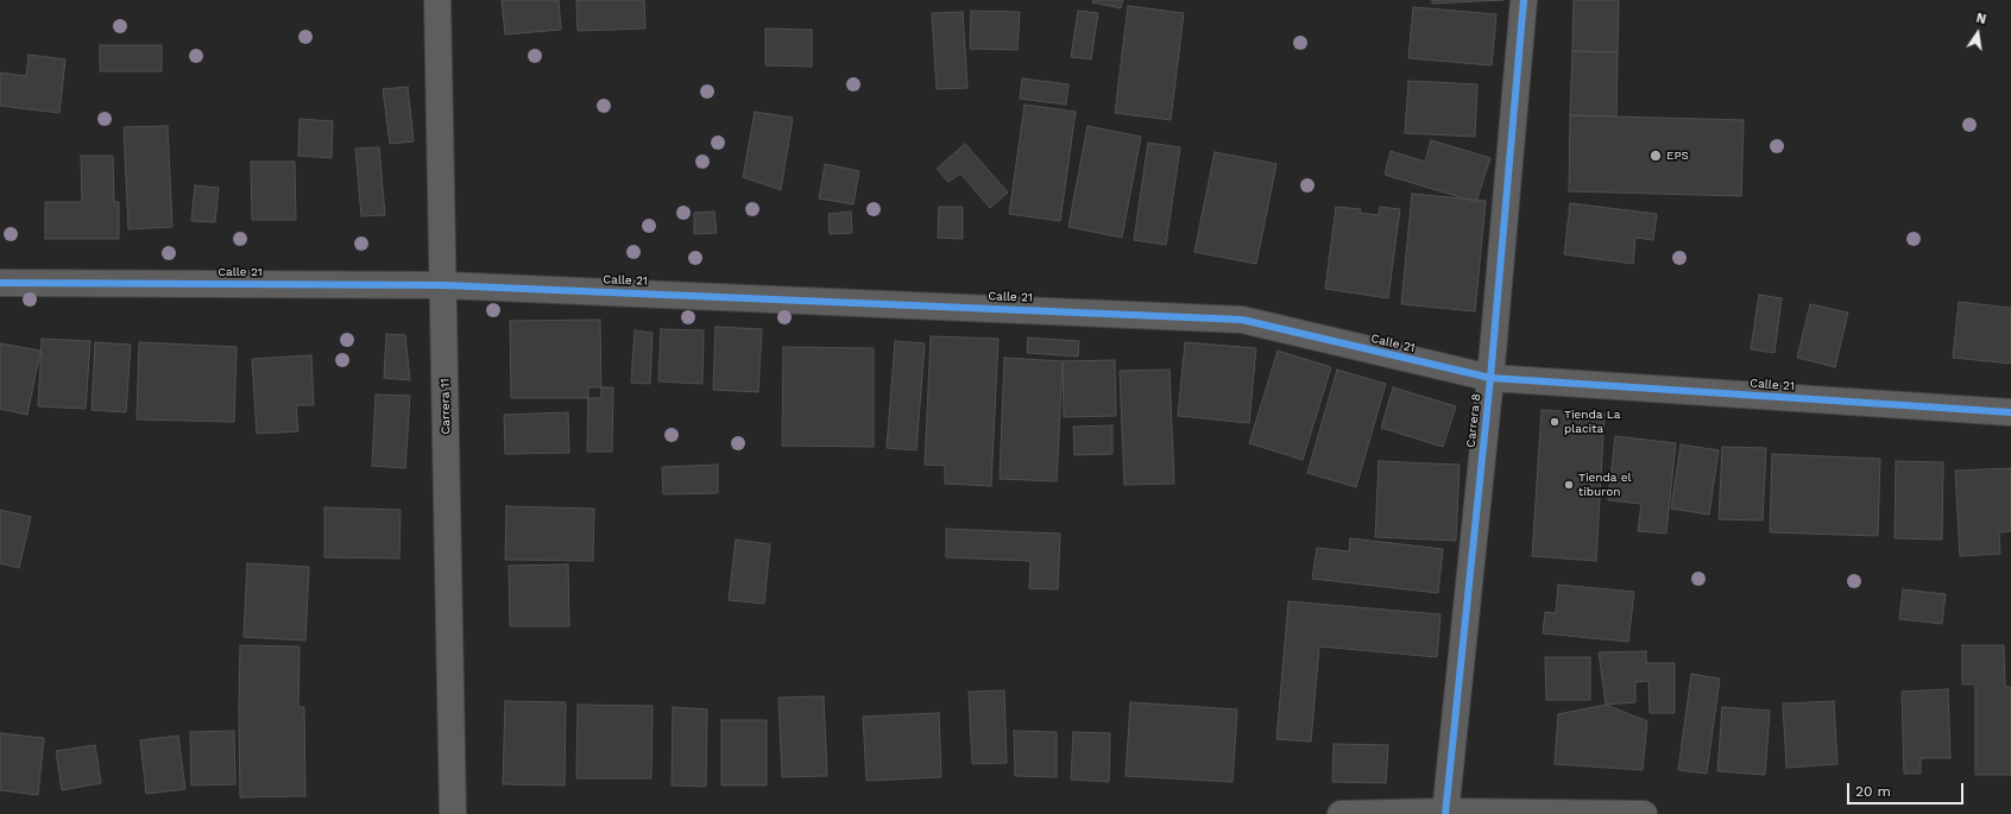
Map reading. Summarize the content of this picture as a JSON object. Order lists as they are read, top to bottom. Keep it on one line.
{"streets":{"street":["Calle 21","Carrera 11","Carrera 8"]},"crossings":[["Calle 21","Carrera 11"],["Calle 21","Carrera 8"]],"places":["EPS","Tienda La placita","Tienda el tiburon"],"scale_bar":"20 m","north":"top"}
